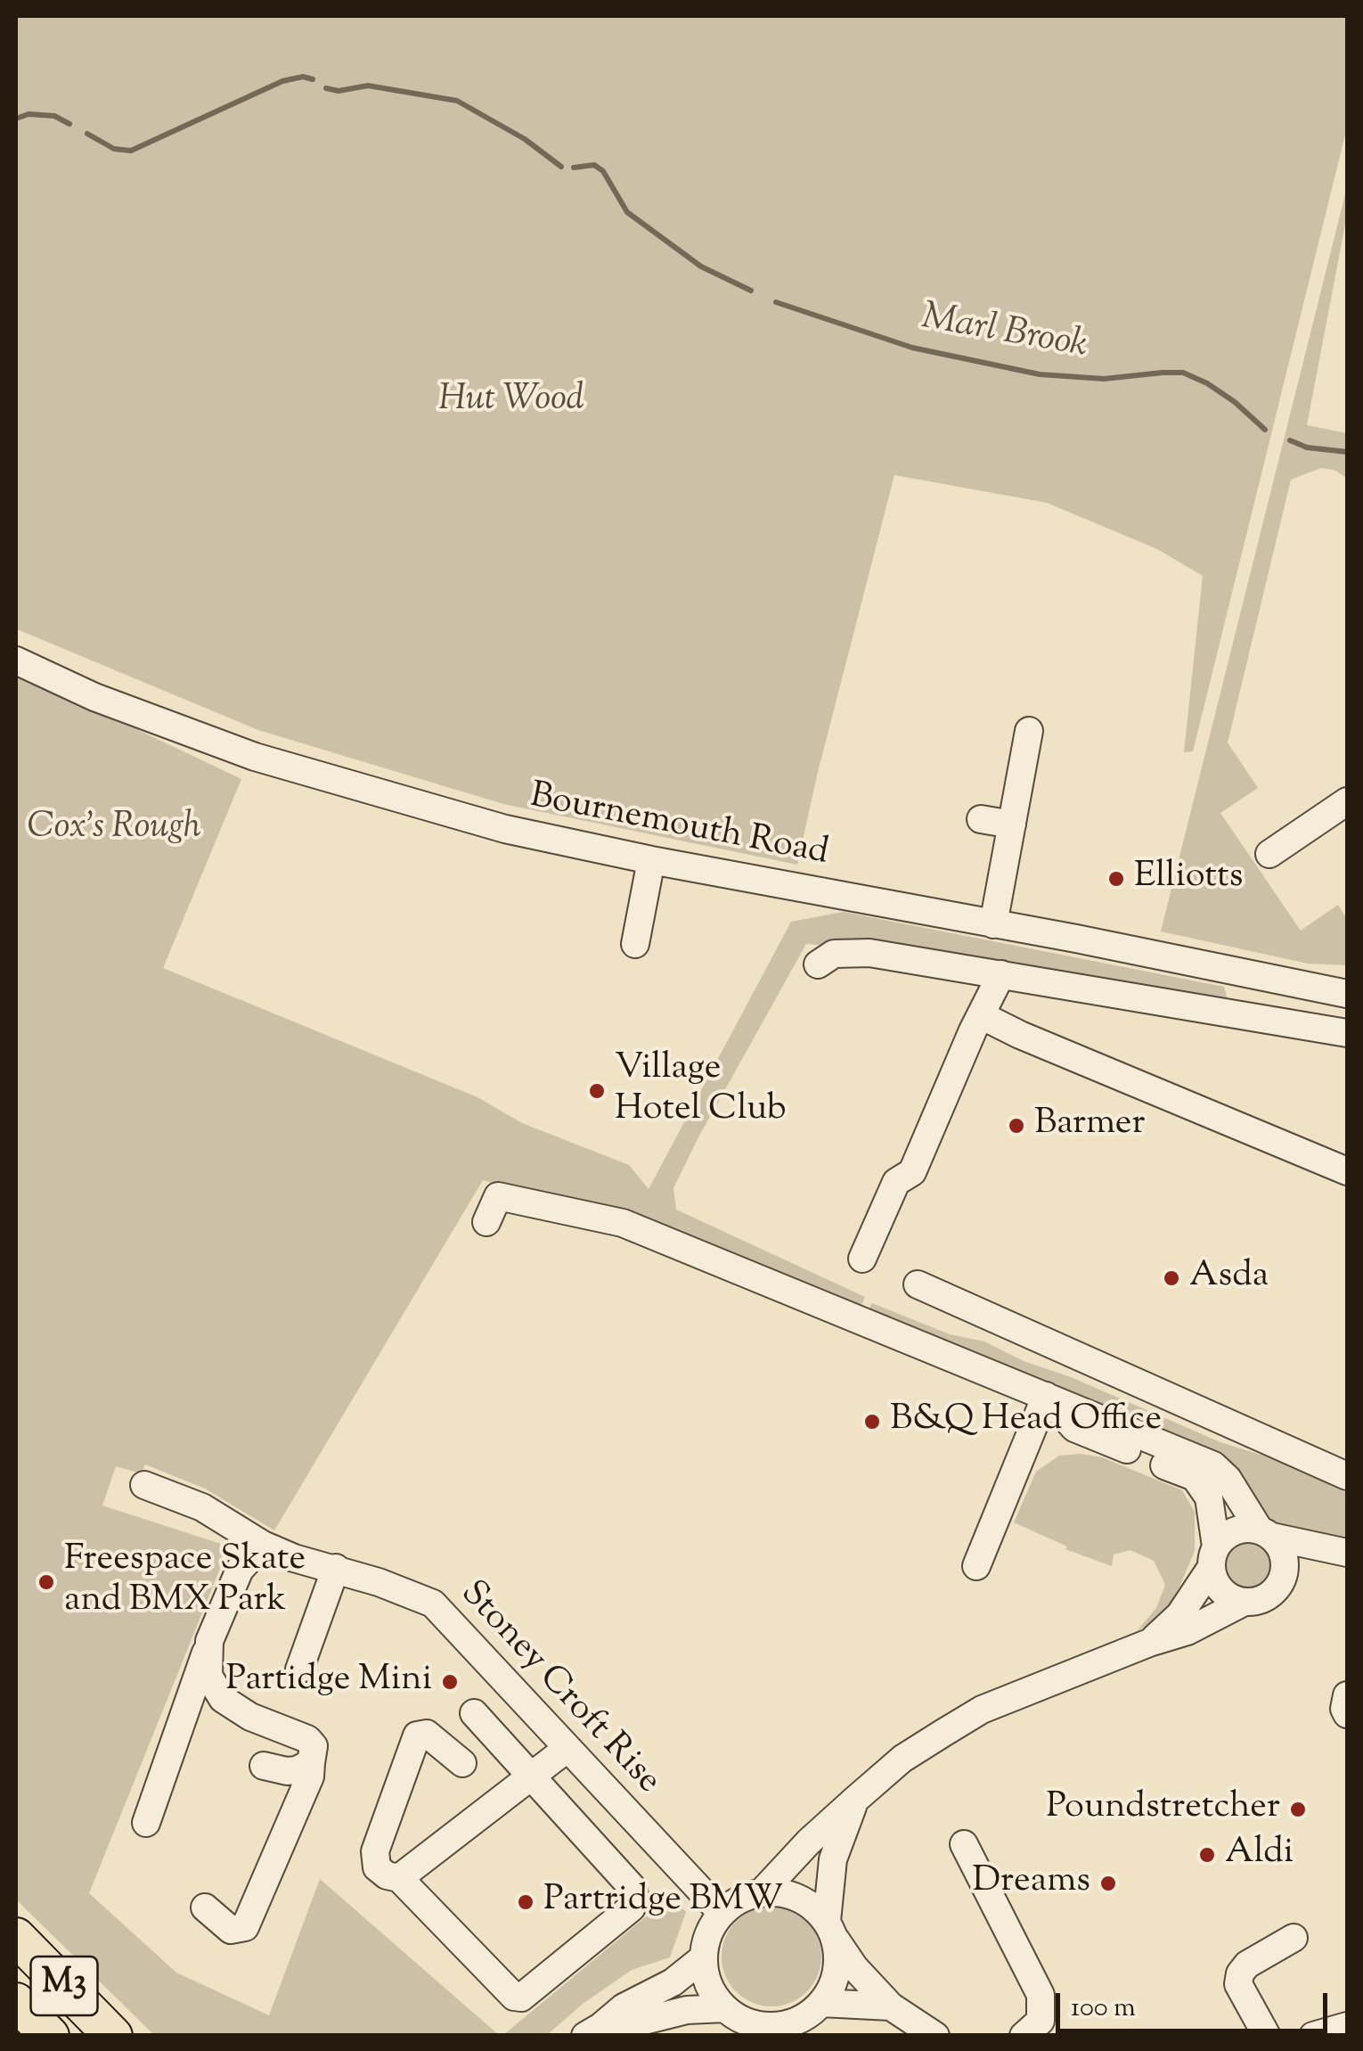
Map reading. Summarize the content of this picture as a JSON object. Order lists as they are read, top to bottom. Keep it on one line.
{"streets":{"highway":["M3"],"street":["Bournemouth Road","Stoney Croft Rise"]},"water":["Marl Brook"],"parks":["Hut Wood","Cox's Rough"],"places":["Elliotts","Village Hotel Club","Barmer","Asda","B&Q Head Office","Freespace Skate and BMX Park","Partidge Mini","Poundstretcher","Aldi","Dreams","Partridge BMW"],"scale_bar":"100 m"}
